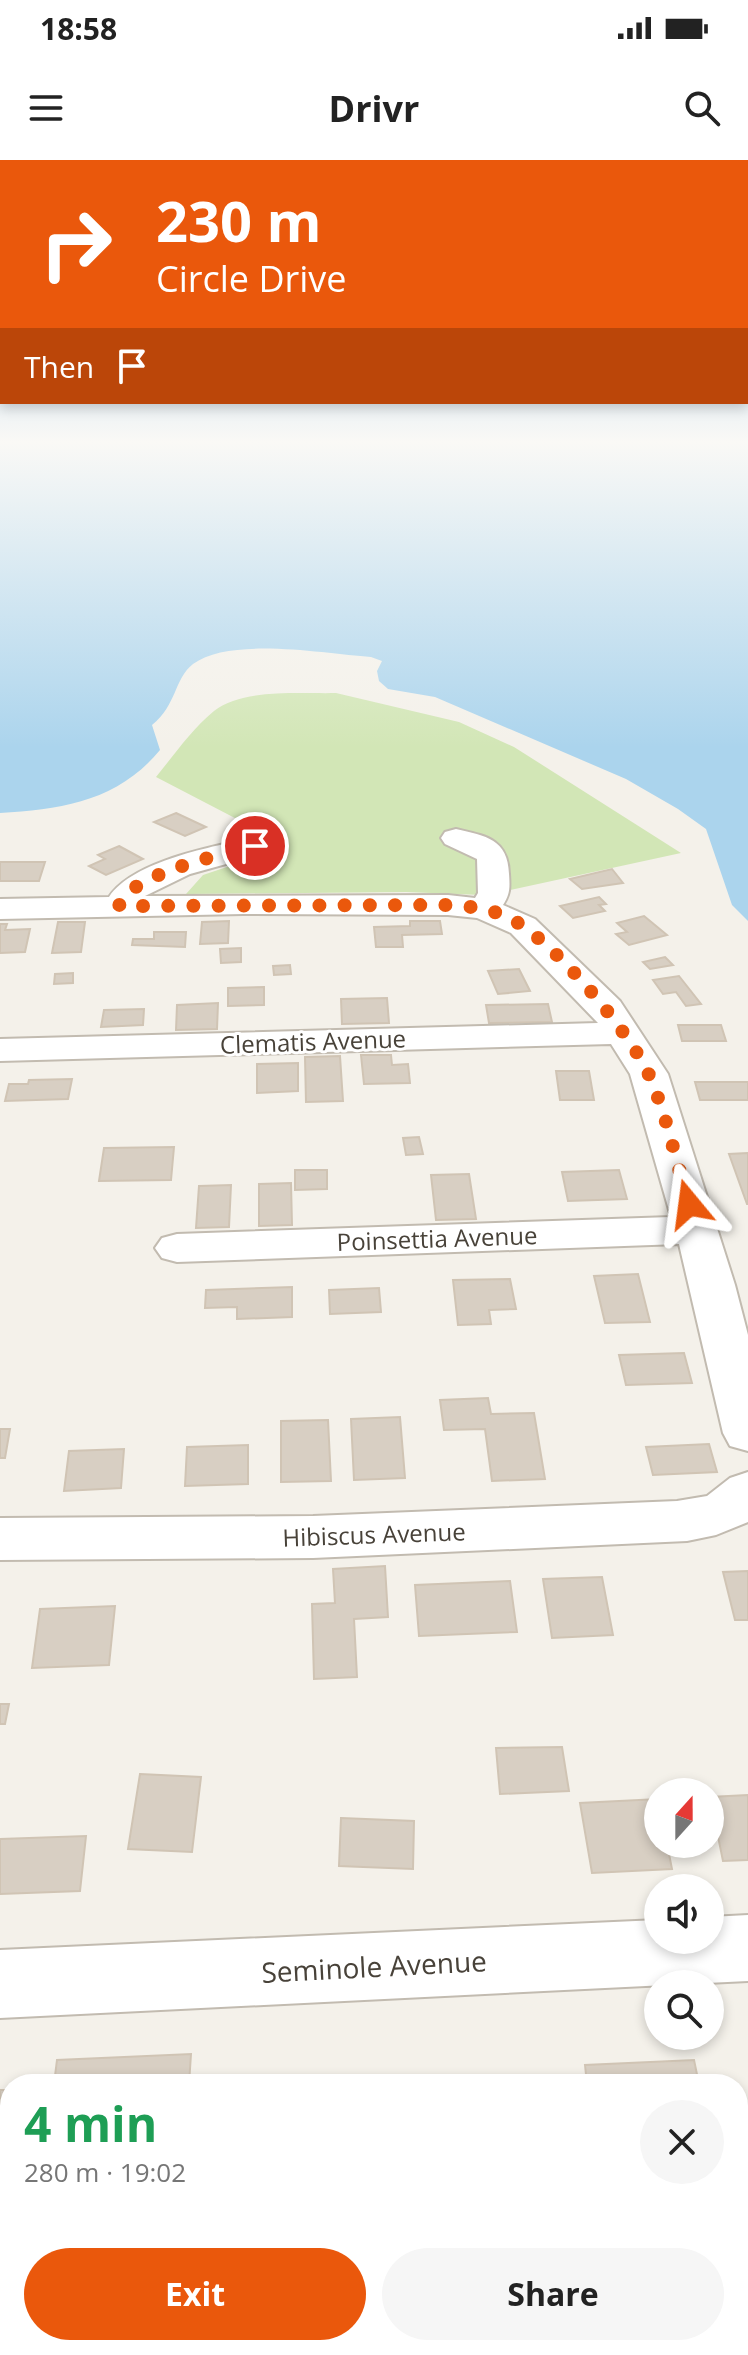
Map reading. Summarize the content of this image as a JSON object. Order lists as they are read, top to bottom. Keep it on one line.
{"streets":{"street":["Clematis Avenue","Poinsettia Avenue","Hibiscus Avenue","Seminole Avenue"]},"north":"top","page":{"status":"18:58","header":"Drivr","turn":["230 m","Circle Drive"],"then":"Then","heading":["4 min","280 m · 19:02"],"buttons":["Exit","Share"]}}
